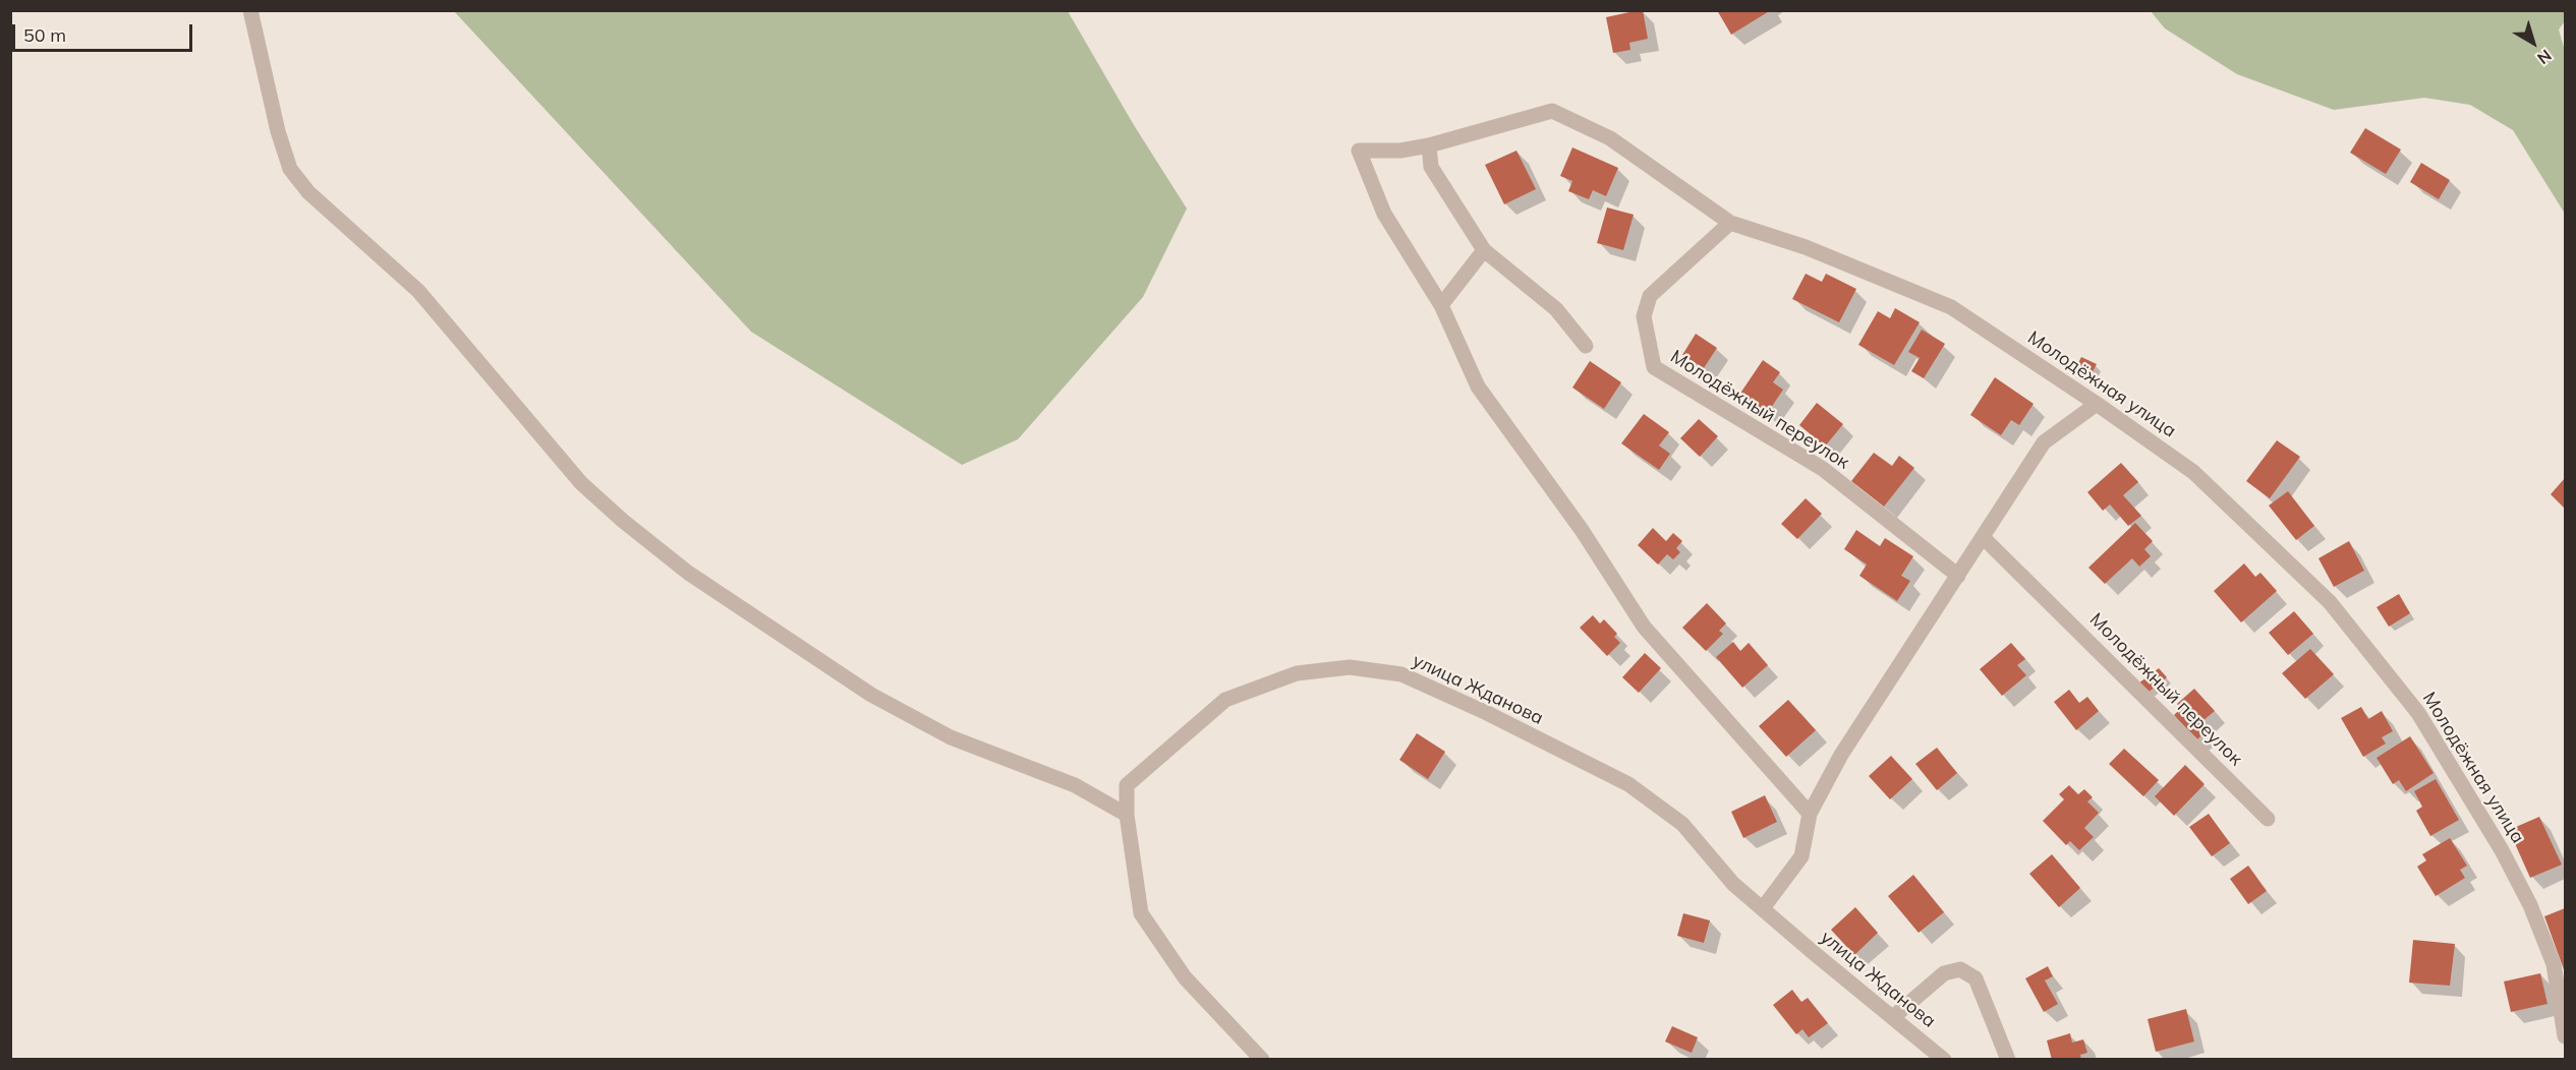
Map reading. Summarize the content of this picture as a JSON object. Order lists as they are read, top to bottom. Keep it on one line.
{"streets":{"street":["Молодёжная улица","Молодёжный переулок","улица Жданова"]},"crossings":[["Молодёжная улица","Молодёжный переулок"]],"scale_bar":"50 m","north":"bottom right"}
